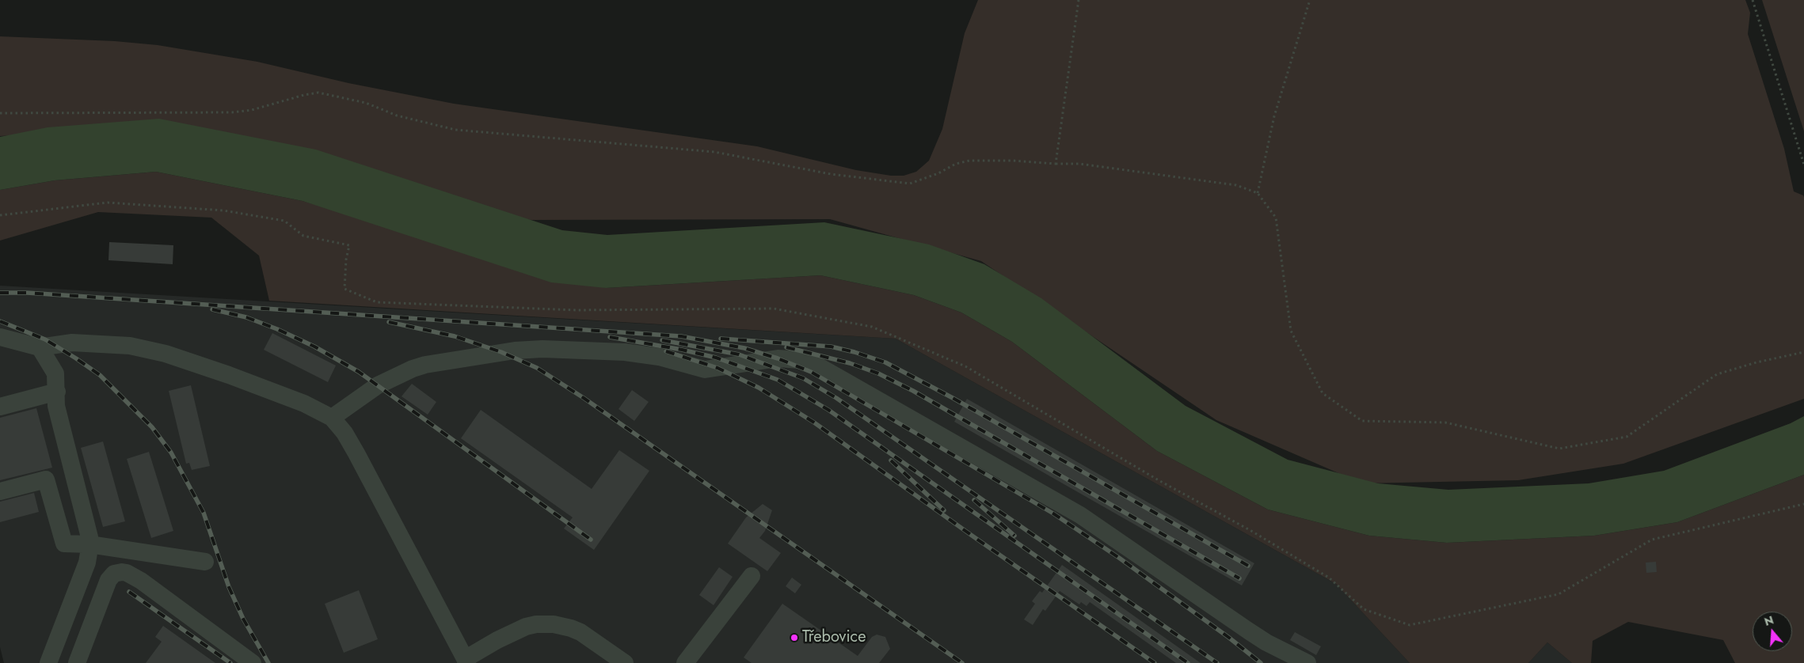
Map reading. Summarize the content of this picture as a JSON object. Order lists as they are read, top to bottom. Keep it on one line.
{"places":["Třebovice"],"north":"top"}
